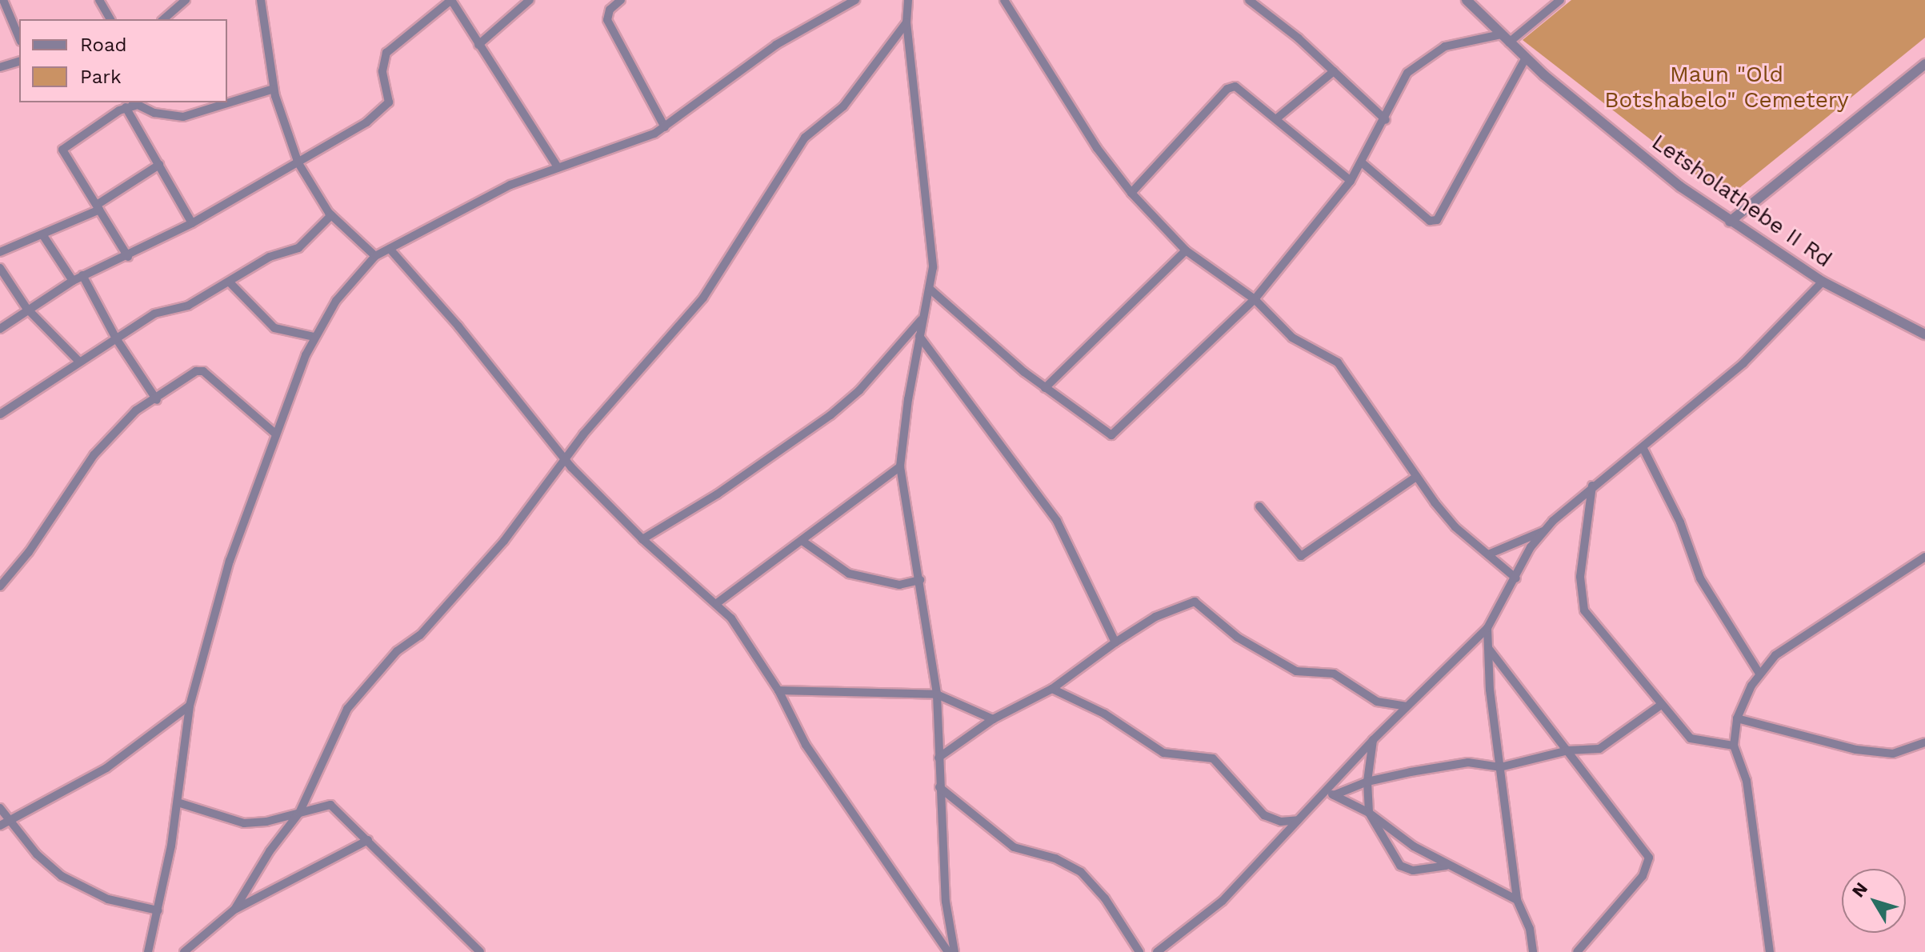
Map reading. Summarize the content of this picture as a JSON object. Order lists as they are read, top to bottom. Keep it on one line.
{"streets":{"street":["Letsholathebe II Rd"]},"parks":["Maun \"Old Botshabelo\" Cemetery"],"legend":["Road","Park"],"north":"top left"}
